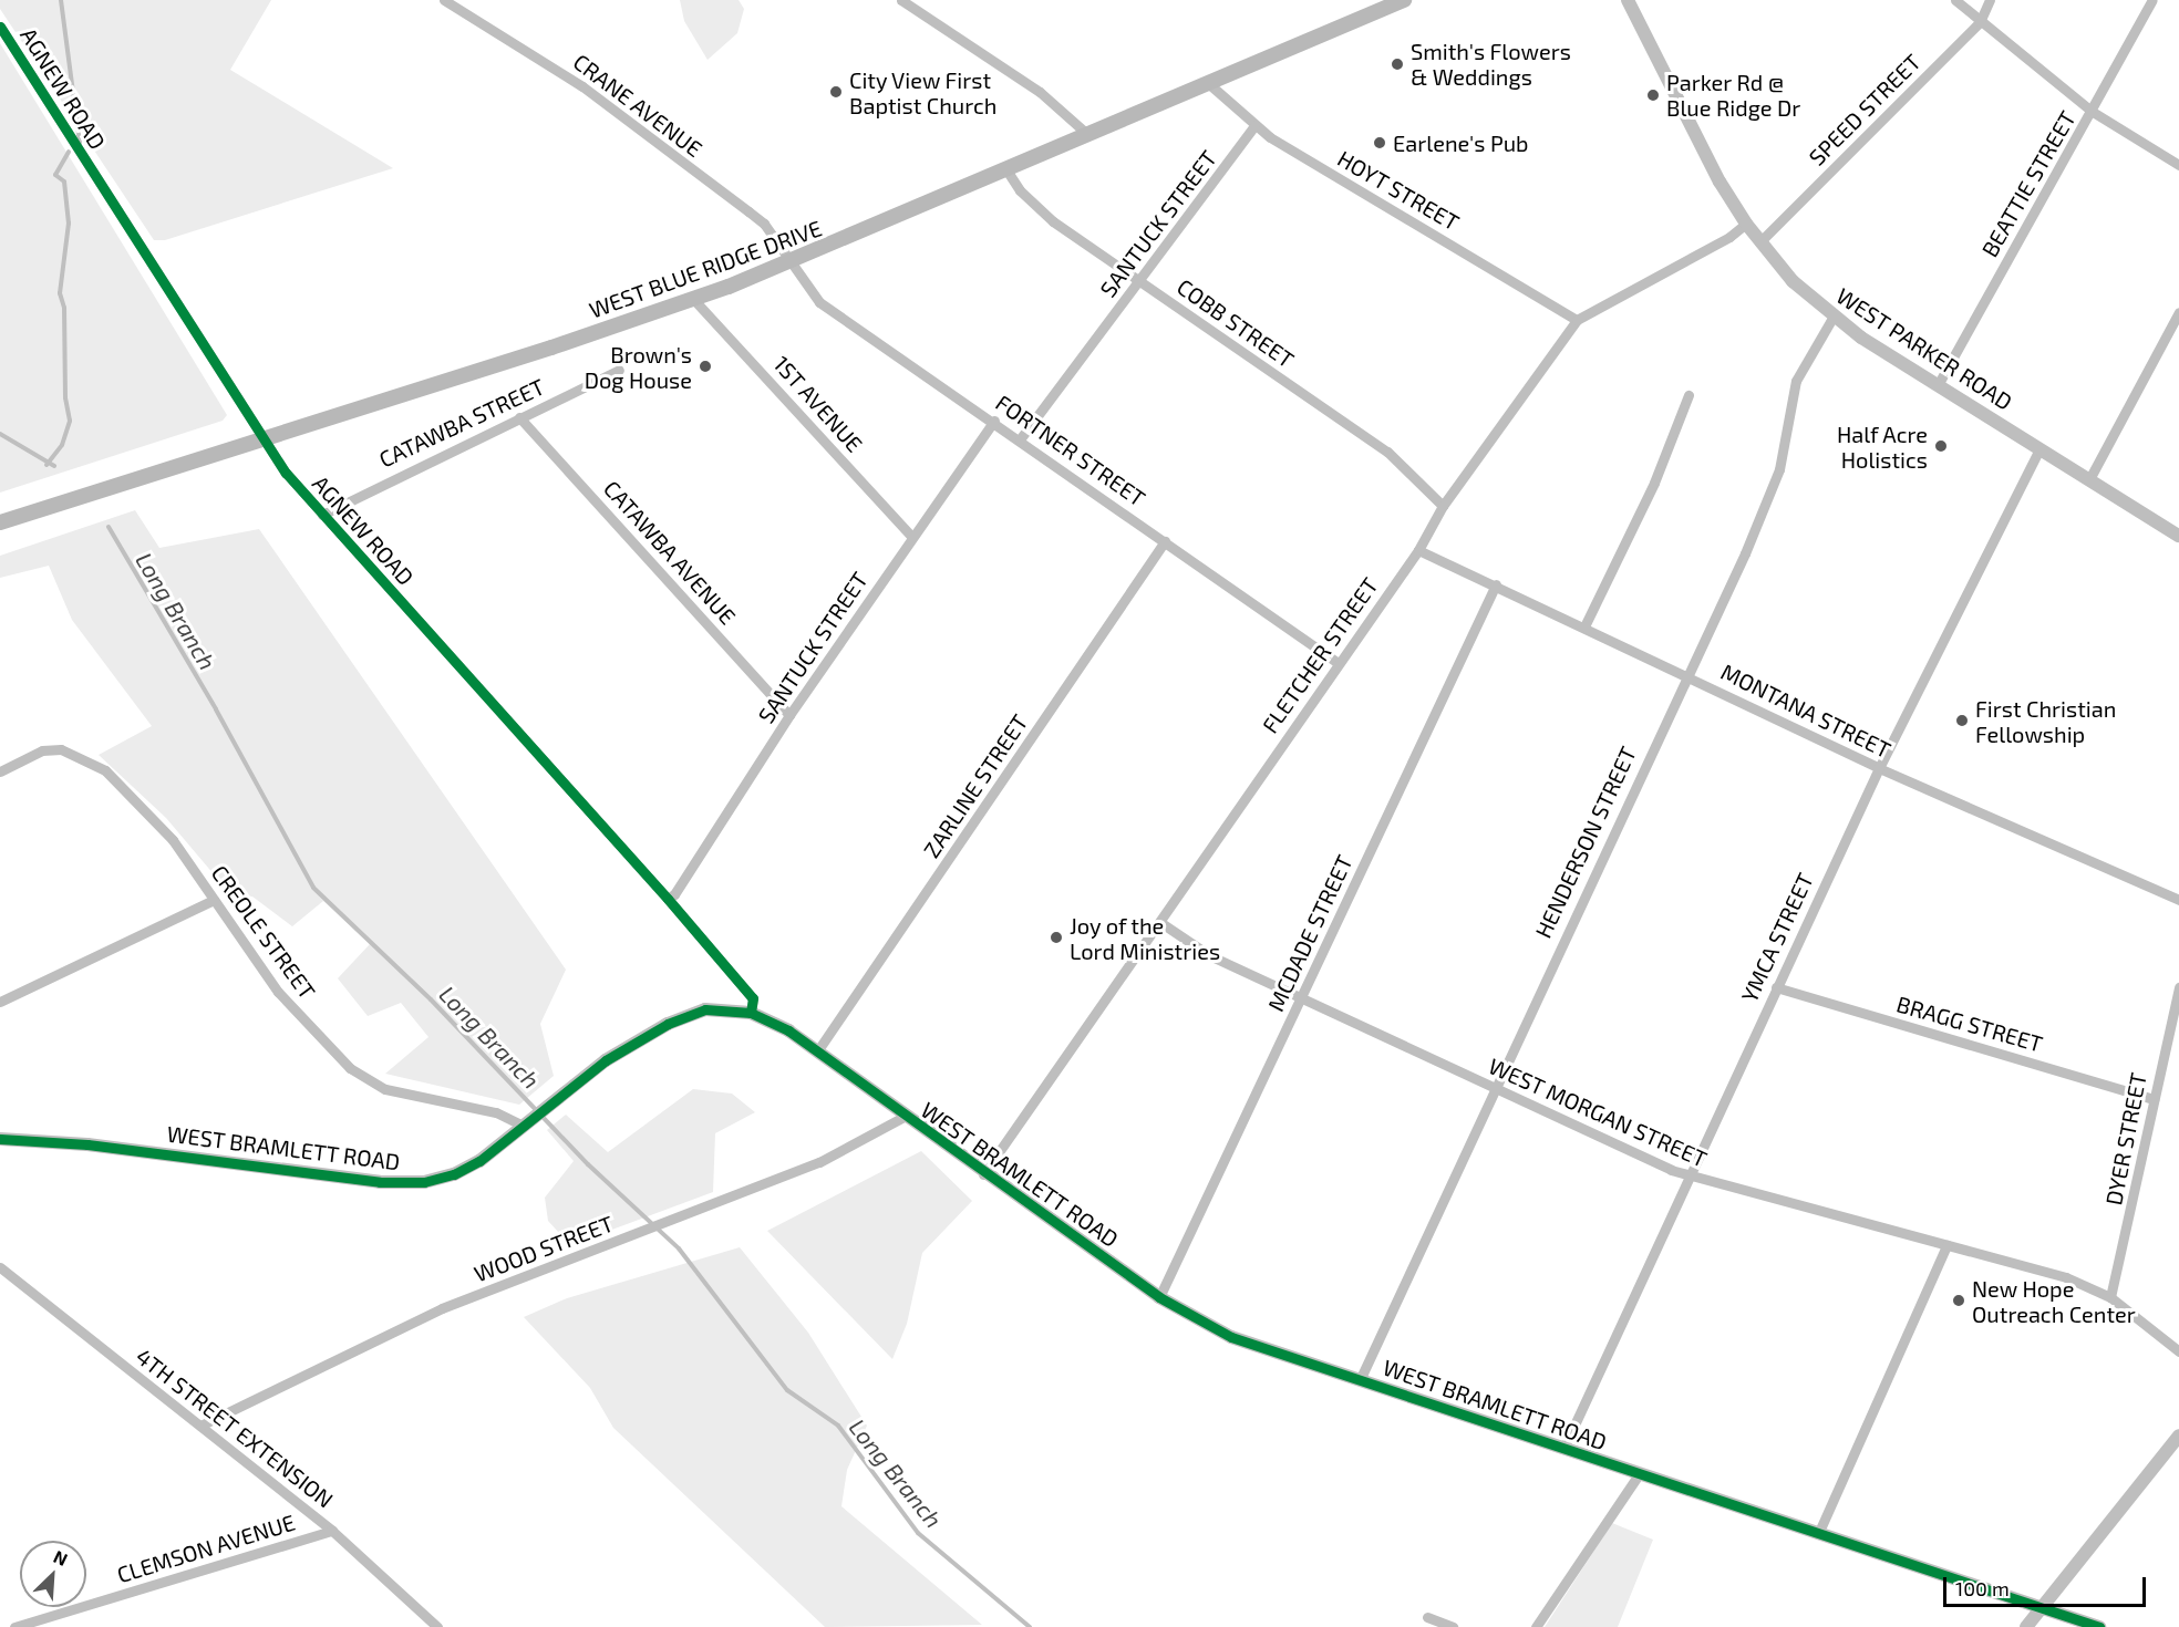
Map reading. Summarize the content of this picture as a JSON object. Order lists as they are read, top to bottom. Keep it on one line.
{"streets":{"main road":["WEST BLUE RIDGE DRIVE"],"street":["AGNEW ROAD","CRANE AVENUE","SPEED STREET","BEATTIE STREET","HOYT STREET","SANTUCK STREET","COBB STREET","WEST PARKER ROAD","1ST AVENUE","CATAWBA STREET","FORTNER STREET","CATAWBA AVENUE","FLETCHER STREET","MONTANA STREET","ZARLINE STREET","HENDERSON STREET","CREOLE STREET","MCDADE STREET","YMCA STREET","BRAGG STREET","WEST MORGAN STREET","DYER STREET","WEST BRAMLETT ROAD","WOOD STREET","4TH STREET EXTENSION","CLEMSON AVENUE"]},"crossings":[["AGNEW ROAD","SANTUCK STREET"],["AGNEW ROAD","WEST BLUE RIDGE DRIVE"],["AGNEW ROAD","CATAWBA STREET"],["AGNEW ROAD","WEST BRAMLETT ROAD"],["CRANE AVENUE","WEST BLUE RIDGE DRIVE"],["CRANE AVENUE","FORTNER STREET"],["SPEED STREET","WEST PARKER ROAD"],["BEATTIE STREET","WEST PARKER ROAD"],["HOYT STREET","SANTUCK STREET"],["HOYT STREET","WEST BLUE RIDGE DRIVE"],["HOYT STREET","FLETCHER STREET"],["SANTUCK STREET","COBB STREET"],["SANTUCK STREET","1ST AVENUE"],["SANTUCK STREET","FORTNER STREET"],["SANTUCK STREET","CATAWBA AVENUE"],["WEST BLUE RIDGE DRIVE","COBB STREET"],["WEST BLUE RIDGE DRIVE","1ST AVENUE"],["WEST BLUE RIDGE DRIVE","FORTNER STREET"],["COBB STREET","FLETCHER STREET"],["WEST PARKER ROAD","FLETCHER STREET"],["WEST PARKER ROAD","HENDERSON STREET"],["WEST PARKER ROAD","YMCA STREET"],["CATAWBA STREET","CATAWBA AVENUE"],["FORTNER STREET","FLETCHER STREET"],["FORTNER STREET","ZARLINE STREET"],["FLETCHER STREET","MONTANA STREET"],["FLETCHER STREET","WEST MORGAN STREET"],["FLETCHER STREET","WEST BRAMLETT ROAD"],["MONTANA STREET","HENDERSON STREET"],["MONTANA STREET","MCDADE STREET"],["MONTANA STREET","YMCA STREET"],["ZARLINE STREET","WEST BRAMLETT ROAD"],["HENDERSON STREET","WEST MORGAN STREET"],["HENDERSON STREET","WEST BRAMLETT ROAD"],["CREOLE STREET","WEST BRAMLETT ROAD"],["MCDADE STREET","WEST MORGAN STREET"],["MCDADE STREET","WEST BRAMLETT ROAD"],["YMCA STREET","BRAGG STREET"],["YMCA STREET","WEST MORGAN STREET"],["YMCA STREET","WEST BRAMLETT ROAD"],["BRAGG STREET","DYER STREET"],["WEST MORGAN STREET","DYER STREET"],["WEST BRAMLETT ROAD","WOOD STREET"],["WOOD STREET","4TH STREET EXTENSION"],["4TH STREET EXTENSION","CLEMSON AVENUE"]],"water":["Long Branch"],"places":["Smith's Flowers & Weddings","City View First Baptist Church","Parker Rd @ Blue Ridge Dr","Earlene's Pub","Brown's Dog House","Half Acre Holistics","First Christian Fellowship","Joy of the Lord Ministries","New Hope Outreach Center"],"scale_bar":"100 m","north":"top right"}
